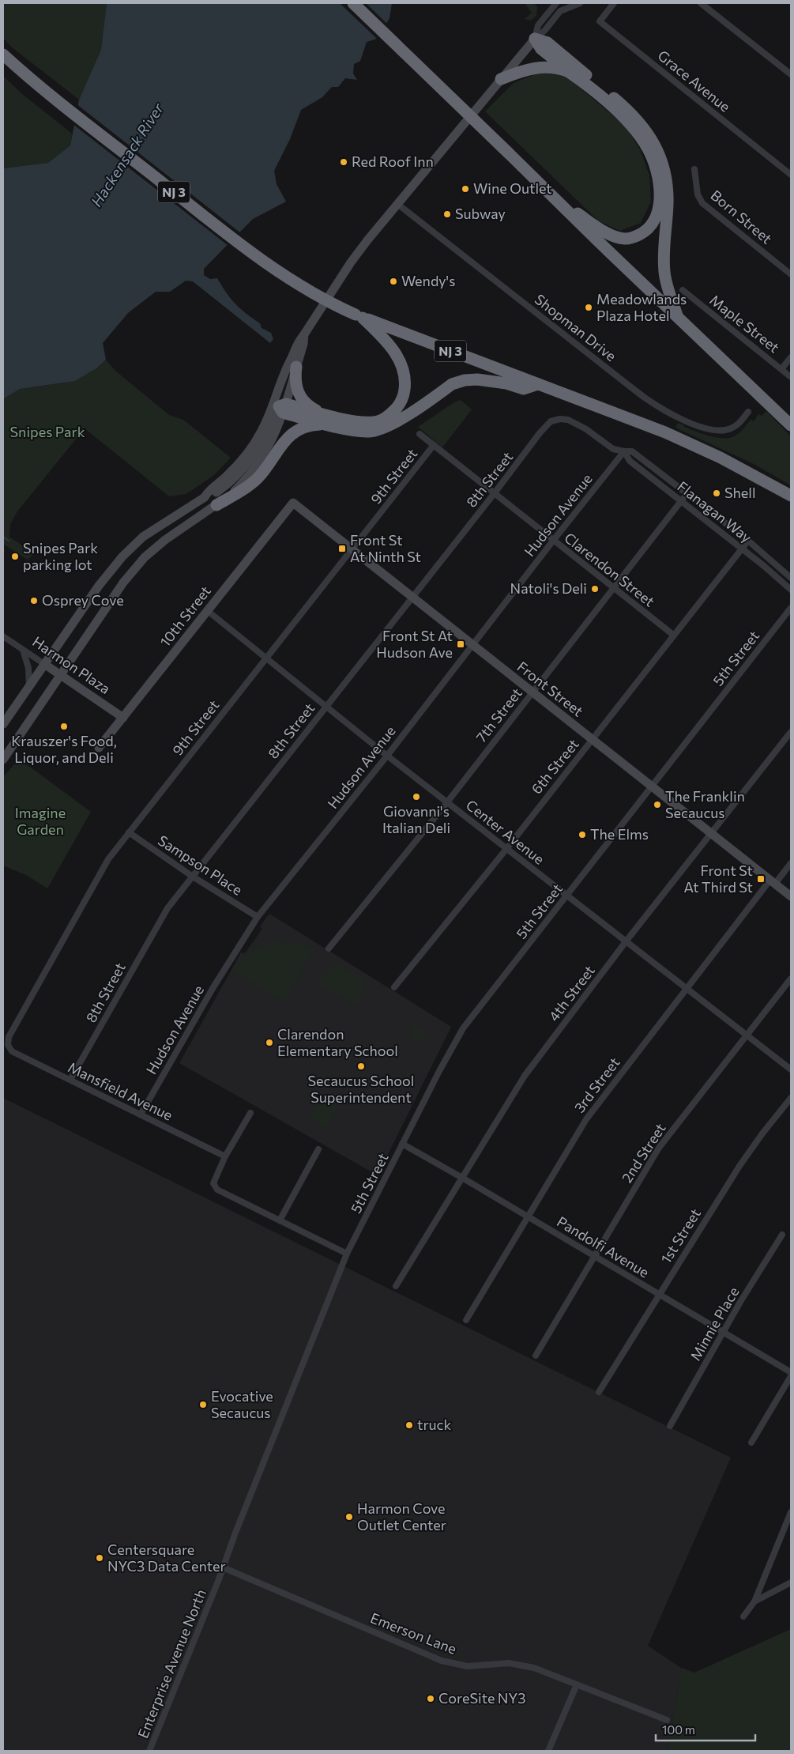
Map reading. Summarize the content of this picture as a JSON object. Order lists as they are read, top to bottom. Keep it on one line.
{"streets":{"highway":["NJ 3"],"main road":["10th Street","Harmon Plaza","Front Street"],"street":["Grace Avenue","Born Street","Maple Street","Shopman Drive","9th Street","8th Street","Flanagan Way","Hudson Avenue","Clarendon Street","5th Street","7th Street","6th Street","Center Avenue","Sampson Place","4th Street","3rd Street","Mansfield Avenue","2nd Street","1st Street","Pandolfi Avenue","Minnie Place","Emerson Lane","Enterprise Avenue North"]},"crossings":[["9th Street","Clarendon Street"],["9th Street","Front Street"],["9th Street","Center Avenue"],["9th Street","Sampson Place"],["9th Street","Mansfield Avenue"],["8th Street","Flanagan Way"],["8th Street","Clarendon Street"],["8th Street","Front Street"],["8th Street","Center Avenue"],["8th Street","Sampson Place"],["8th Street","Mansfield Avenue"],["Flanagan Way","Hudson Avenue"],["Flanagan Way","7th Street"],["Flanagan Way","6th Street"],["Hudson Avenue","Clarendon Street"],["Hudson Avenue","Front Street"],["Hudson Avenue","Center Avenue"],["Hudson Avenue","Sampson Place"],["Hudson Avenue","Mansfield Avenue"],["Clarendon Street","7th Street"],["Clarendon Street","6th Street"],["10th Street","Harmon Plaza"],["10th Street","Front Street"],["10th Street","Center Avenue"],["5th Street","Front Street"],["5th Street","Center Avenue"],["5th Street","Pandolfi Avenue"],["5th Street","Enterprise Avenue North"],["Front Street","7th Street"],["Front Street","6th Street"],["Front Street","4th Street"],["Front Street","3rd Street"],["7th Street","Center Avenue"],["6th Street","Center Avenue"],["Center Avenue","4th Street"],["Center Avenue","3rd Street"],["Center Avenue","2nd Street"],["4th Street","Pandolfi Avenue"],["3rd Street","Pandolfi Avenue"],["2nd Street","Pandolfi Avenue"],["1st Street","Pandolfi Avenue"],["Pandolfi Avenue","Minnie Place"],["Emerson Lane","Enterprise Avenue North"]],"water":["Hackensack River"],"parks":["Snipes Park","Imagine Garden"],"places":{"other":["Red Roof Inn","Wine Outlet","Subway","Wendy's","Meadowlands Plaza Hotel","Shell","Snipes Park parking lot","Natoli's Deli","Osprey Cove","Krauszer's Food, Liquor, and Deli","Giovanni's Italian Deli","The Franklin Secaucus","The Elms","Clarendon Elementary School","Secaucus School Superintendent","Evocative Secaucus","truck","Harmon Cove Outlet Center","Centersquare NYC3 Data Center","CoreSite NY3"],"transit":["Front St At Ninth St","Front St At Hudson Ave","Front St At Third St"]},"scale_bar":"100 m"}
